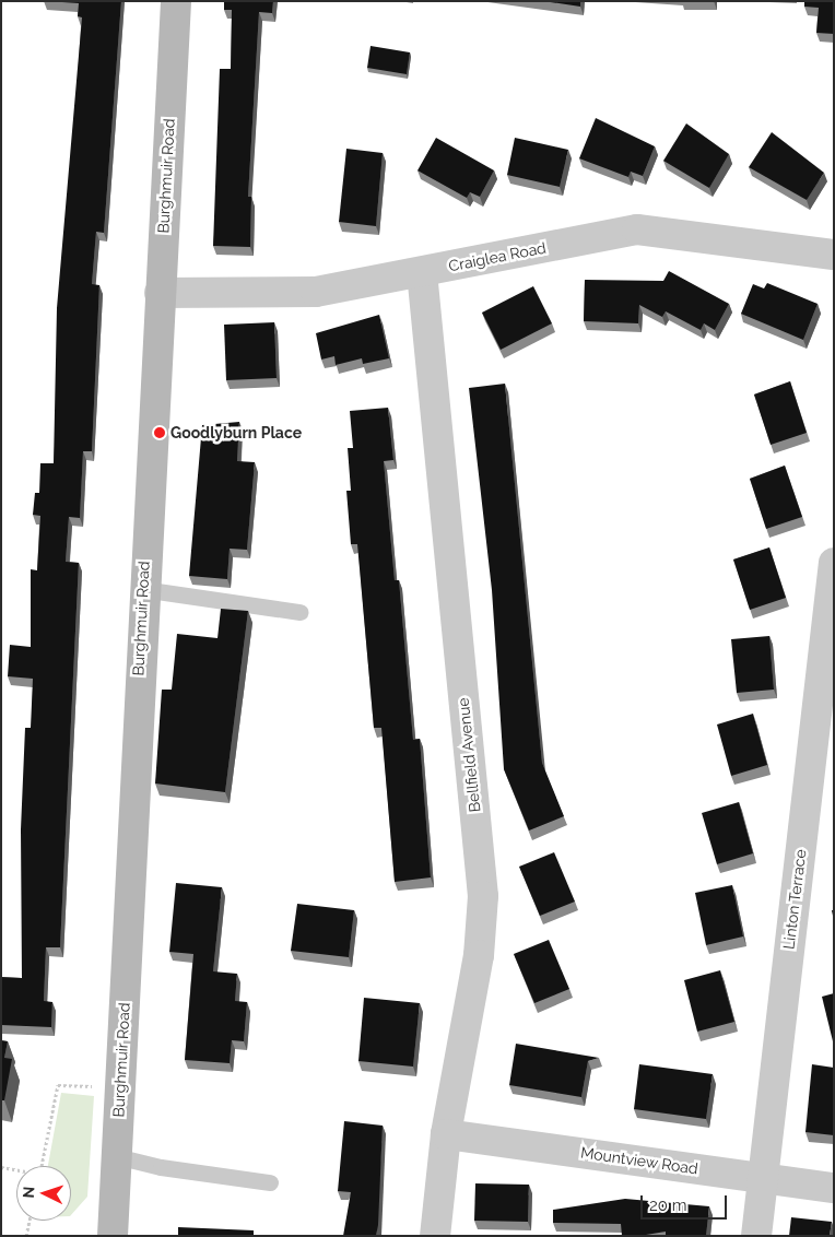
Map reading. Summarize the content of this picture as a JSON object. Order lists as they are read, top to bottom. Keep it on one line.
{"streets":{"street":["Burghmuir Road","Craiglea Road","Bellfield Avenue","Linton Terrace","Mountview Road"]},"crossings":[["Burghmuir Road","Craiglea Road"],["Craiglea Road","Bellfield Avenue"],["Bellfield Avenue","Mountview Road"],["Linton Terrace","Mountview Road"]],"places":["Goodlyburn Place"],"scale_bar":"20 m","north":"left"}
